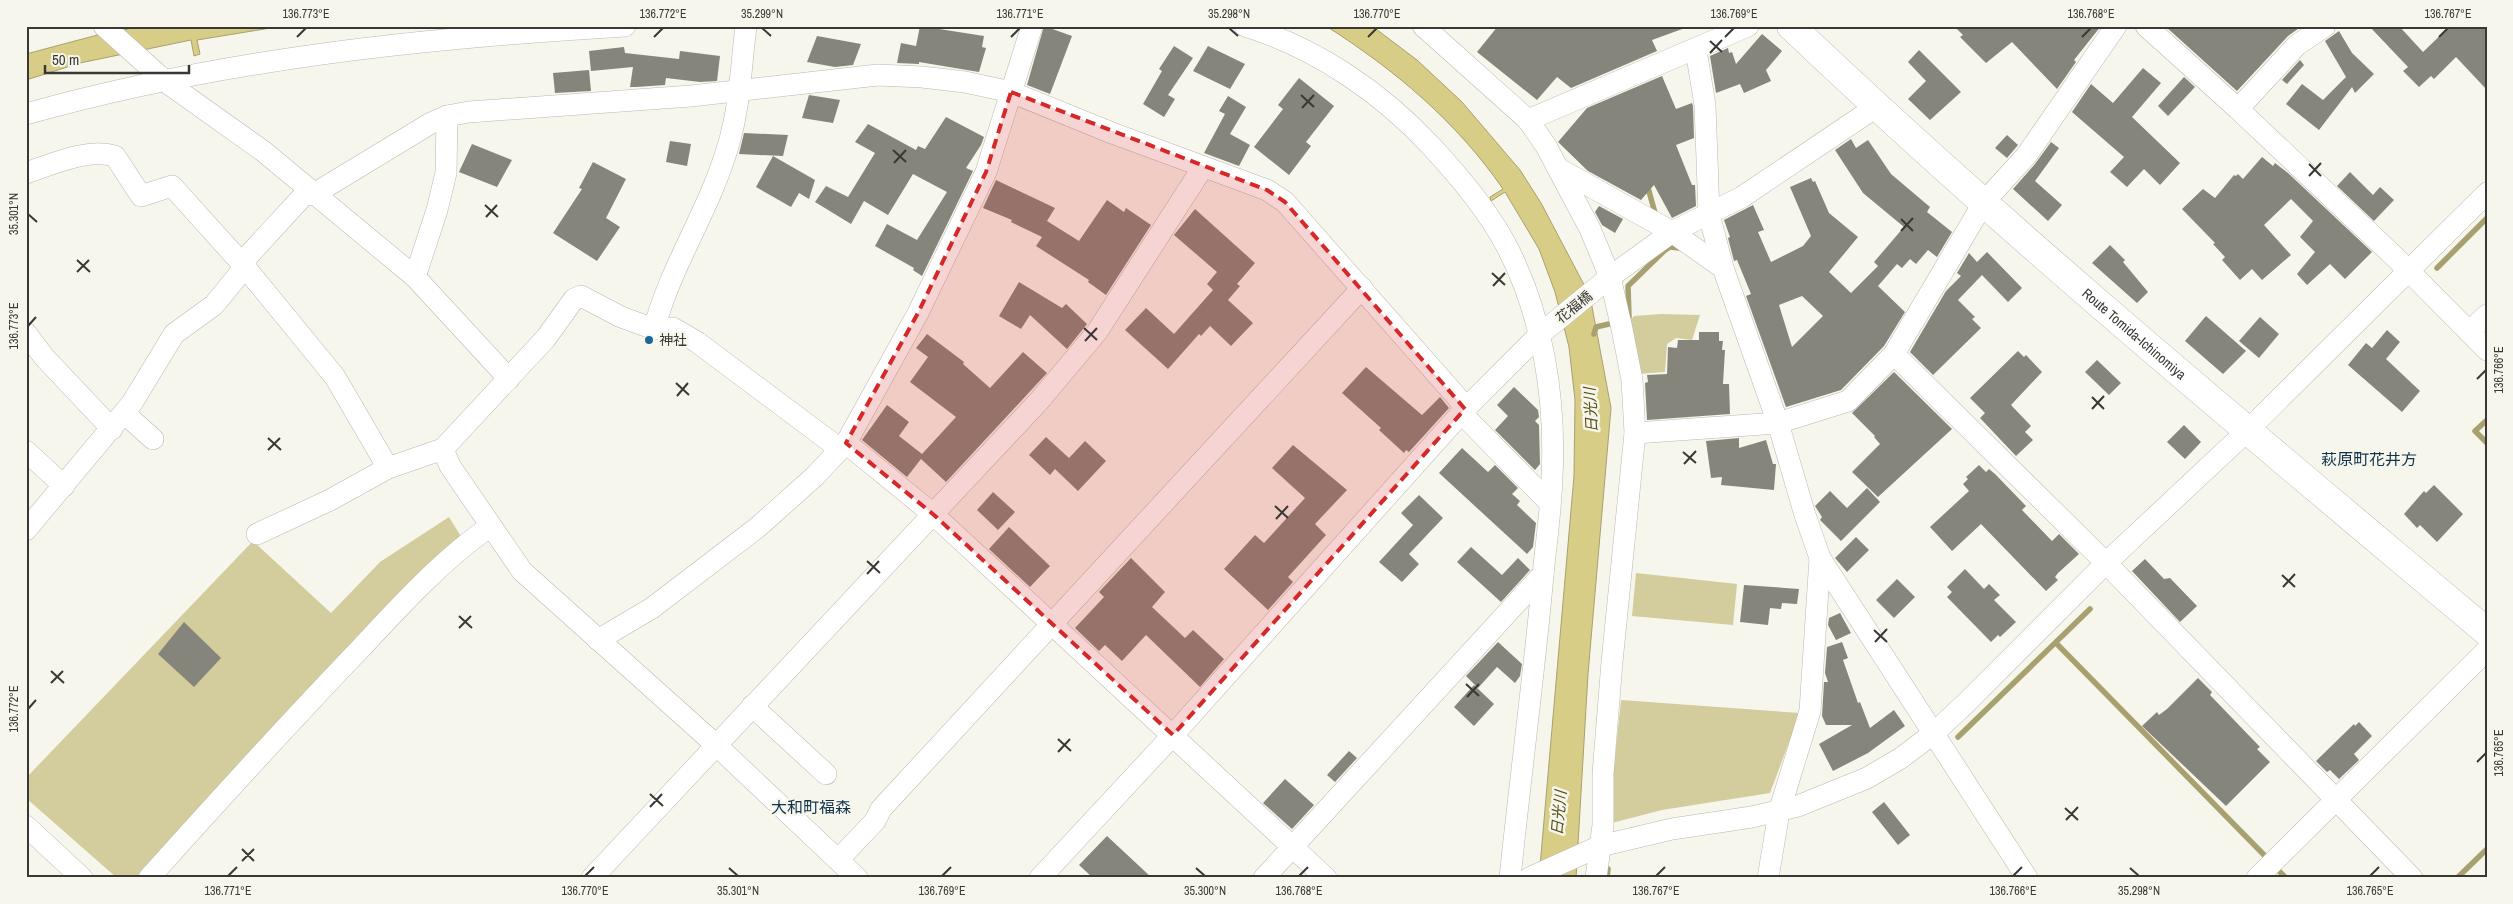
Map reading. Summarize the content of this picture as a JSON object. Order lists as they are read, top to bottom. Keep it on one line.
{"streets":{"main road":["Route Tomida-Ichinomiya"],"street":["花福橋"]},"crossings":[["花福橋","Route Tomida-Ichinomiya"]],"districts":["萩原町花井方","大和町福森"],"water":["日光川"],"places":["神社"],"scale_bar":"50 m","coordinates":["136.773°E","136.772°E","35.299°N","136.771°E","35.298°N","136.770°E","136.769°E","136.768°E","136.767°E","35.301°N","136.766°E","136.765°E","35.300°N"]}
